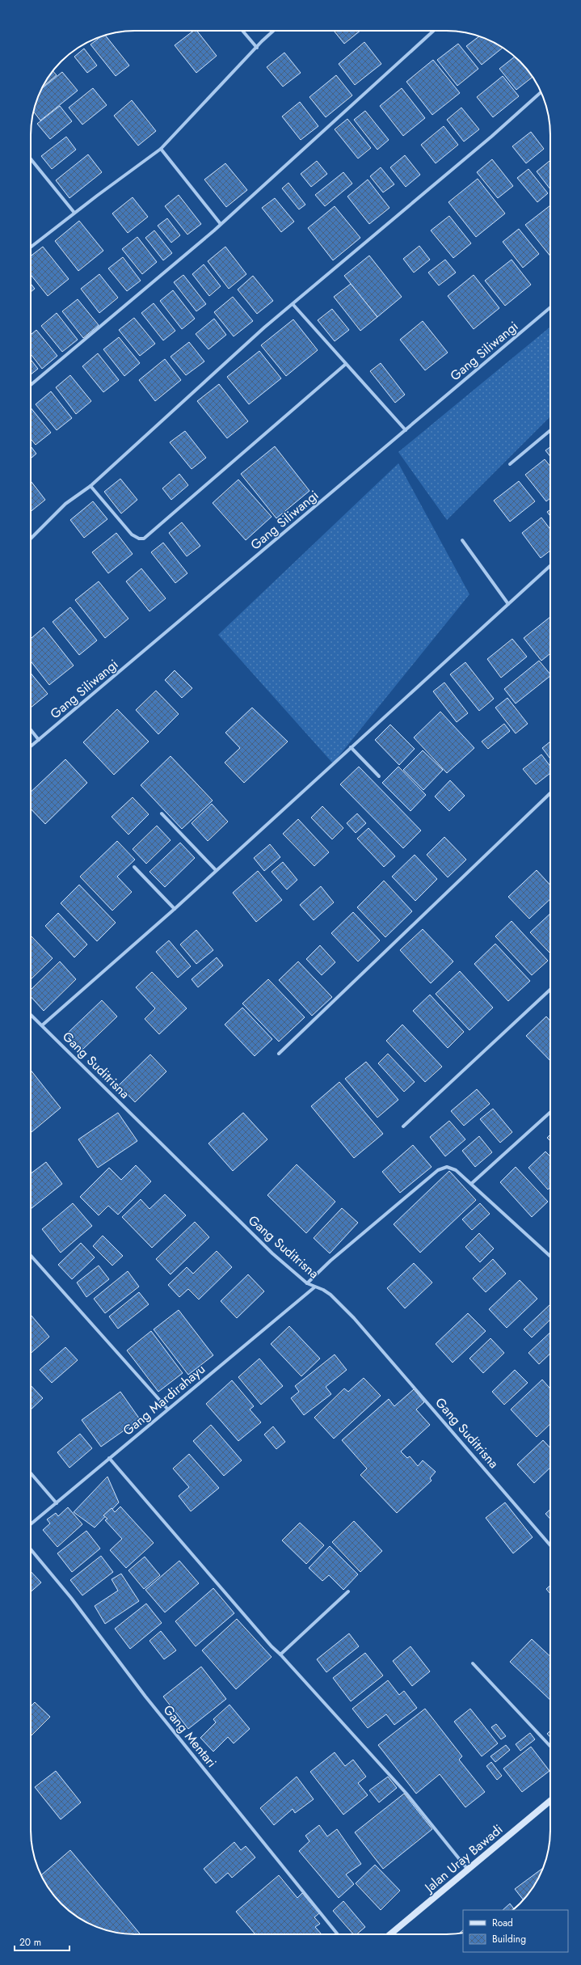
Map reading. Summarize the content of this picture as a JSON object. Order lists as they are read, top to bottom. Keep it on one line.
{"streets":{"street":["Gang Siliwangi","Gang Suditrisna","Gang Mardirahayu","Gang Mentari","Jalan Uray Bawadi"]},"crossings":[["Gang Suditrisna","Gang Mardirahayu"]],"legend":["Road","Building"],"scale_bar":"20 m"}
